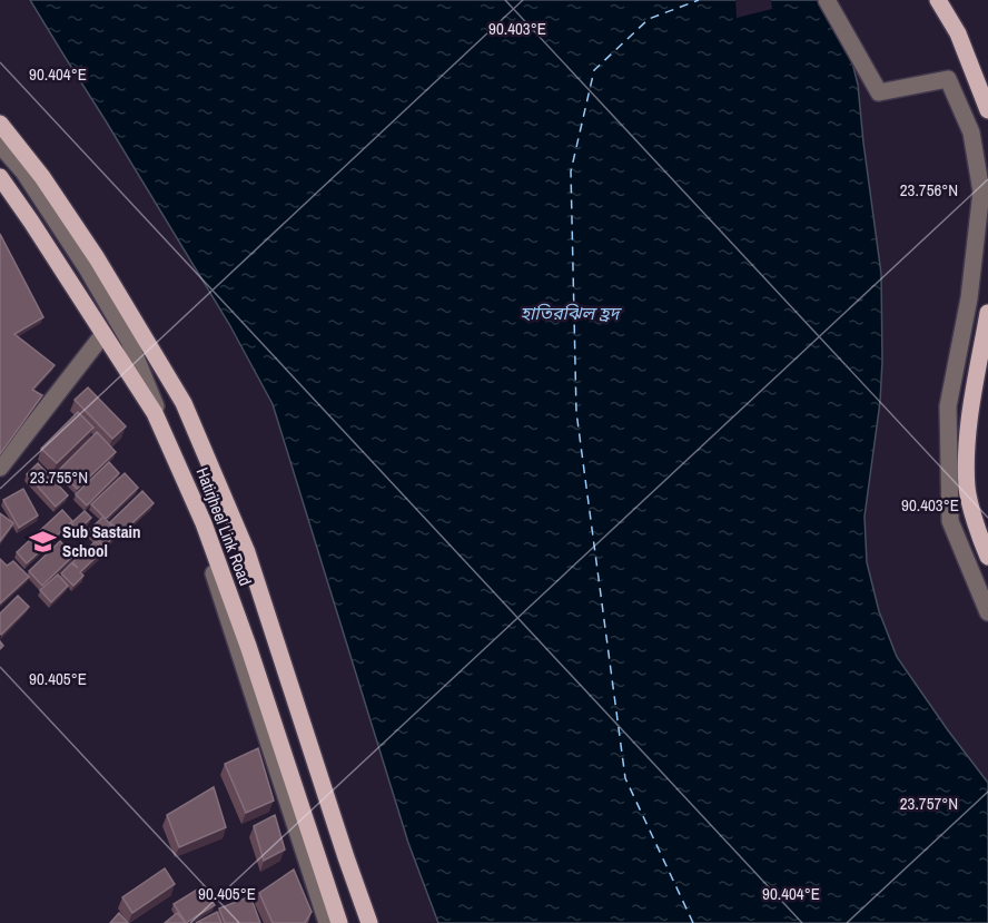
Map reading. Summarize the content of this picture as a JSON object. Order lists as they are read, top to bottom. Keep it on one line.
{"streets":{"main road":["Hatirjheel Link Road"]},"water":["হাতিরঝিল হ্রদ"],"places":{"school or university":["Sub Sastain School"]},"coordinates":["90.403°E","90.404°E","23.756°N","23.755°N","90.405°E","23.757°N"]}
